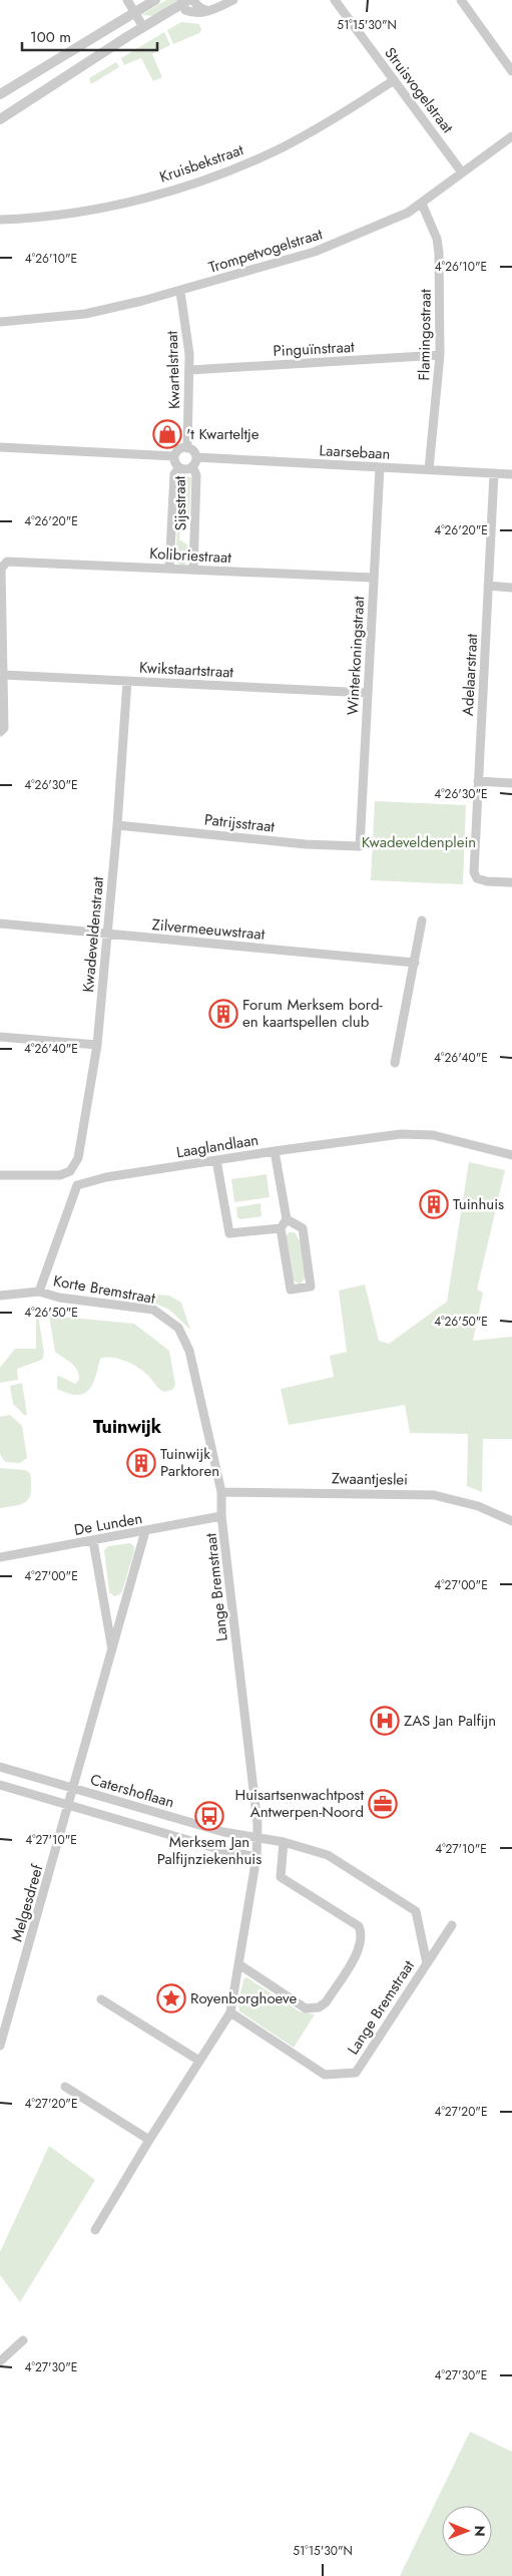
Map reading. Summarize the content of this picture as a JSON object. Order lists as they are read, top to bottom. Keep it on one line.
{"streets":{"street":["Struisvogelstraat","Kruisbekstraat","Trompetvogelstraat","Flamingostraat","Pinguïnstraat","Kwartelstraat","Laarsebaan","Sijsstraat","Kolibriestraat","Winterkoningstraat","Kwikstaartstraat","Adelaarstraat","Patrijsstraat","Zilvermeeuwstraat","Kwadeveldenstraat","Laaglandlaan","Korte Bremstraat","Zwaantjeslei","De Lunden","Lange Bremstraat","Catershoflaan","Melgesdreef"]},"crossings":[["Struisvogelstraat","Kruisbekstraat"],["Struisvogelstraat","Trompetvogelstraat"],["Trompetvogelstraat","Flamingostraat"],["Trompetvogelstraat","Kwartelstraat"],["Flamingostraat","Pinguïnstraat"],["Flamingostraat","Laarsebaan"],["Pinguïnstraat","Kwartelstraat"],["Kwartelstraat","Laarsebaan"],["Kwartelstraat","Sijsstraat"],["Laarsebaan","Sijsstraat"],["Laarsebaan","Winterkoningstraat"],["Laarsebaan","Adelaarstraat"],["Sijsstraat","Kolibriestraat"],["Kolibriestraat","Winterkoningstraat"],["Kolibriestraat","Kwikstaartstraat"],["Winterkoningstraat","Kwikstaartstraat"],["Winterkoningstraat","Patrijsstraat"],["Kwikstaartstraat","Kwadeveldenstraat"],["Patrijsstraat","Kwadeveldenstraat"],["Zilvermeeuwstraat","Kwadeveldenstraat"],["Korte Bremstraat","Lange Bremstraat"],["Zwaantjeslei","Lange Bremstraat"],["De Lunden","Lange Bremstraat"],["De Lunden","Melgesdreef"],["Lange Bremstraat","Catershoflaan"],["Catershoflaan","Melgesdreef"]],"districts":["Tuinwijk"],"parks":["Kwadeveldenplein"],"places":{"shop":["'t Kwarteltje"],"building":["Forum Merksem bord- en kaartspellen club","Tuinhuis","Tuinwijk Parktoren"],"hospital":["ZAS Jan Palfijn"],"office":["Huisartsenwachtpost Antwerpen-Noord"],"bus stop":["Merksem Jan Palfijnziekenhuis"],"place":["Royenborghoeve"]},"scale_bar":"100 m","north":"right","coordinates":["51°15'30\"N","4°26'10\"E","4°26'20\"E","4°26'30\"E","4°26'40\"E","4°26'50\"E","4°27'00\"E","4°27'10\"E","4°27'20\"E","4°27'30\"E"]}
